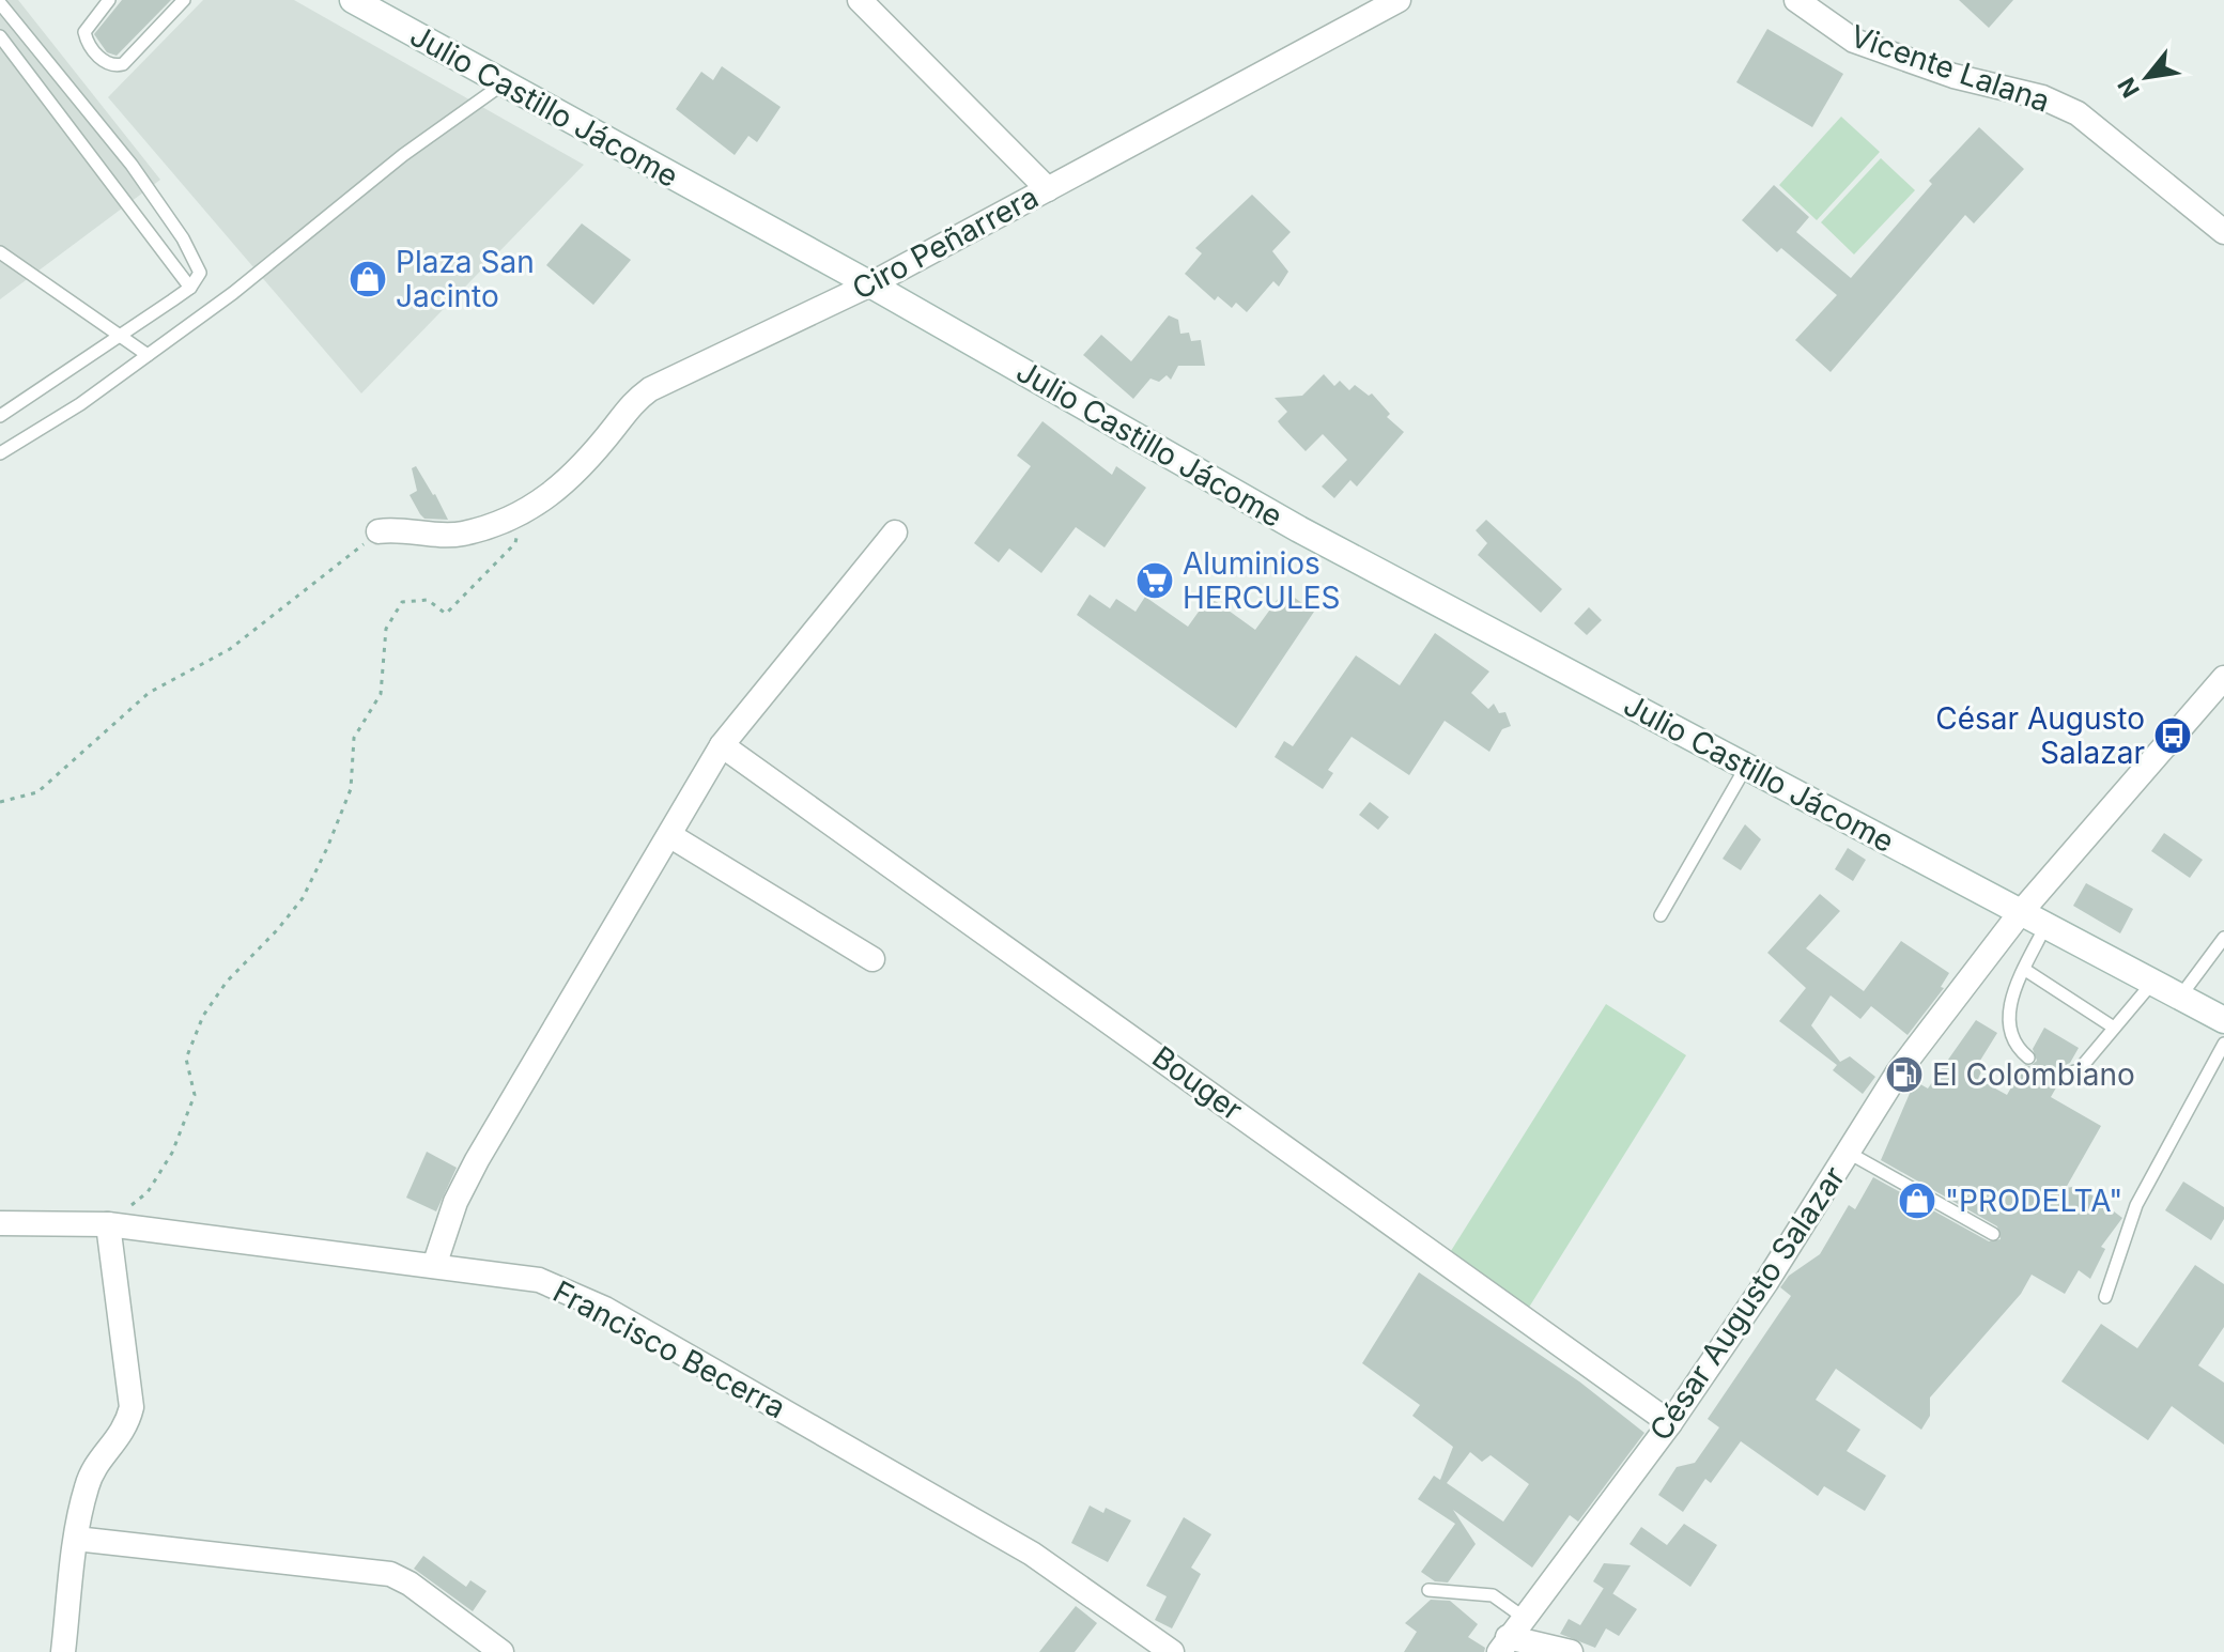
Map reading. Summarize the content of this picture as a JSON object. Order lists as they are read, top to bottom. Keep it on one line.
{"streets":{"main road":["Julio Castillo Jácome"],"street":["Vicente Lalana","Ciro Peñarrera","Bouger","César Augusto Salazar","Francisco Becerra"]},"crossings":[["Julio Castillo Jácome","Ciro Peñarrera"],["Julio Castillo Jácome","César Augusto Salazar"],["Bouger","César Augusto Salazar"]],"places":{"shop":["Plaza San Jacinto","\"PRODELTA\""],"supermarket":["Aluminios HERCULES"],"bus stop":["César Augusto Salazar"],"fuel station":["El Colombiano"]},"north":"bottom left"}
